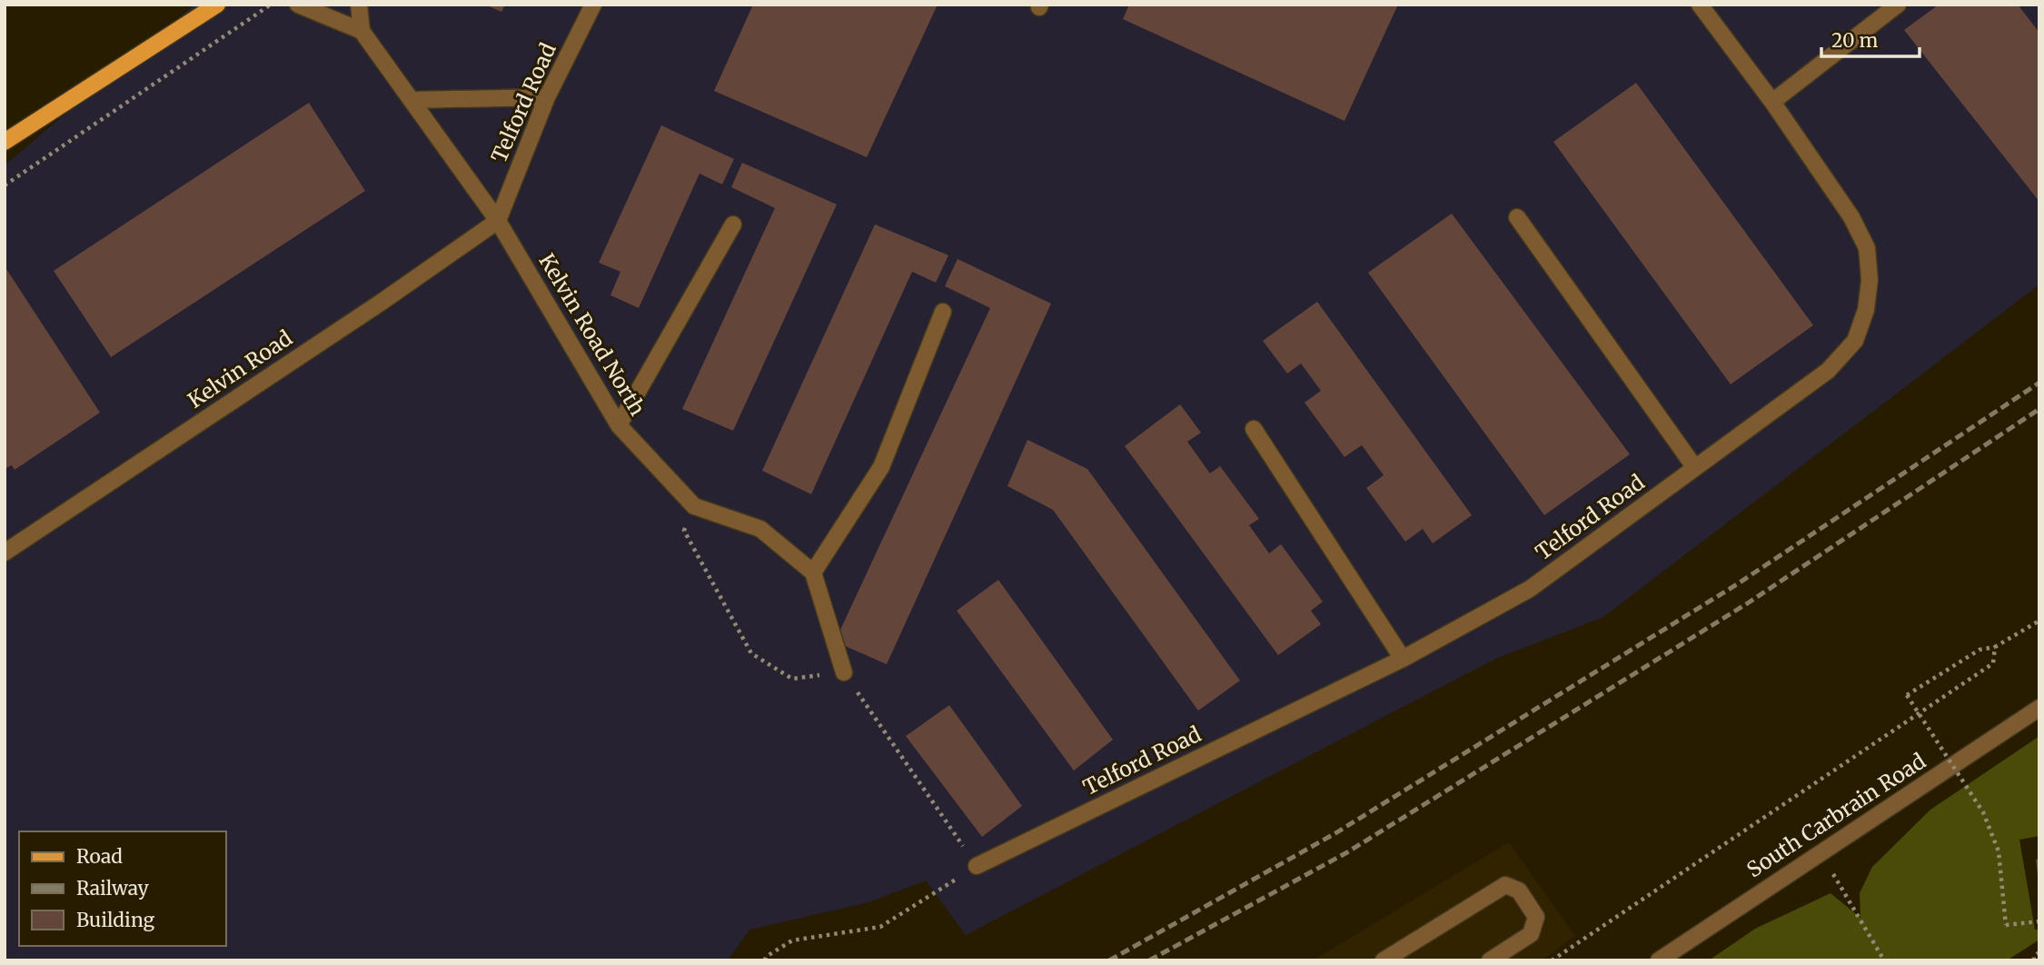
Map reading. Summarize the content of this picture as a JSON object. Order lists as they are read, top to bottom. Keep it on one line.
{"streets":{"street":["Telford Road","Kelvin Road North","Kelvin Road","South Carbrain Road"]},"crossings":[["Telford Road","Kelvin Road North"],["Telford Road","Kelvin Road"],["Kelvin Road North","Kelvin Road"]],"legend":["Road","Railway","Building"],"scale_bar":"20 m"}
